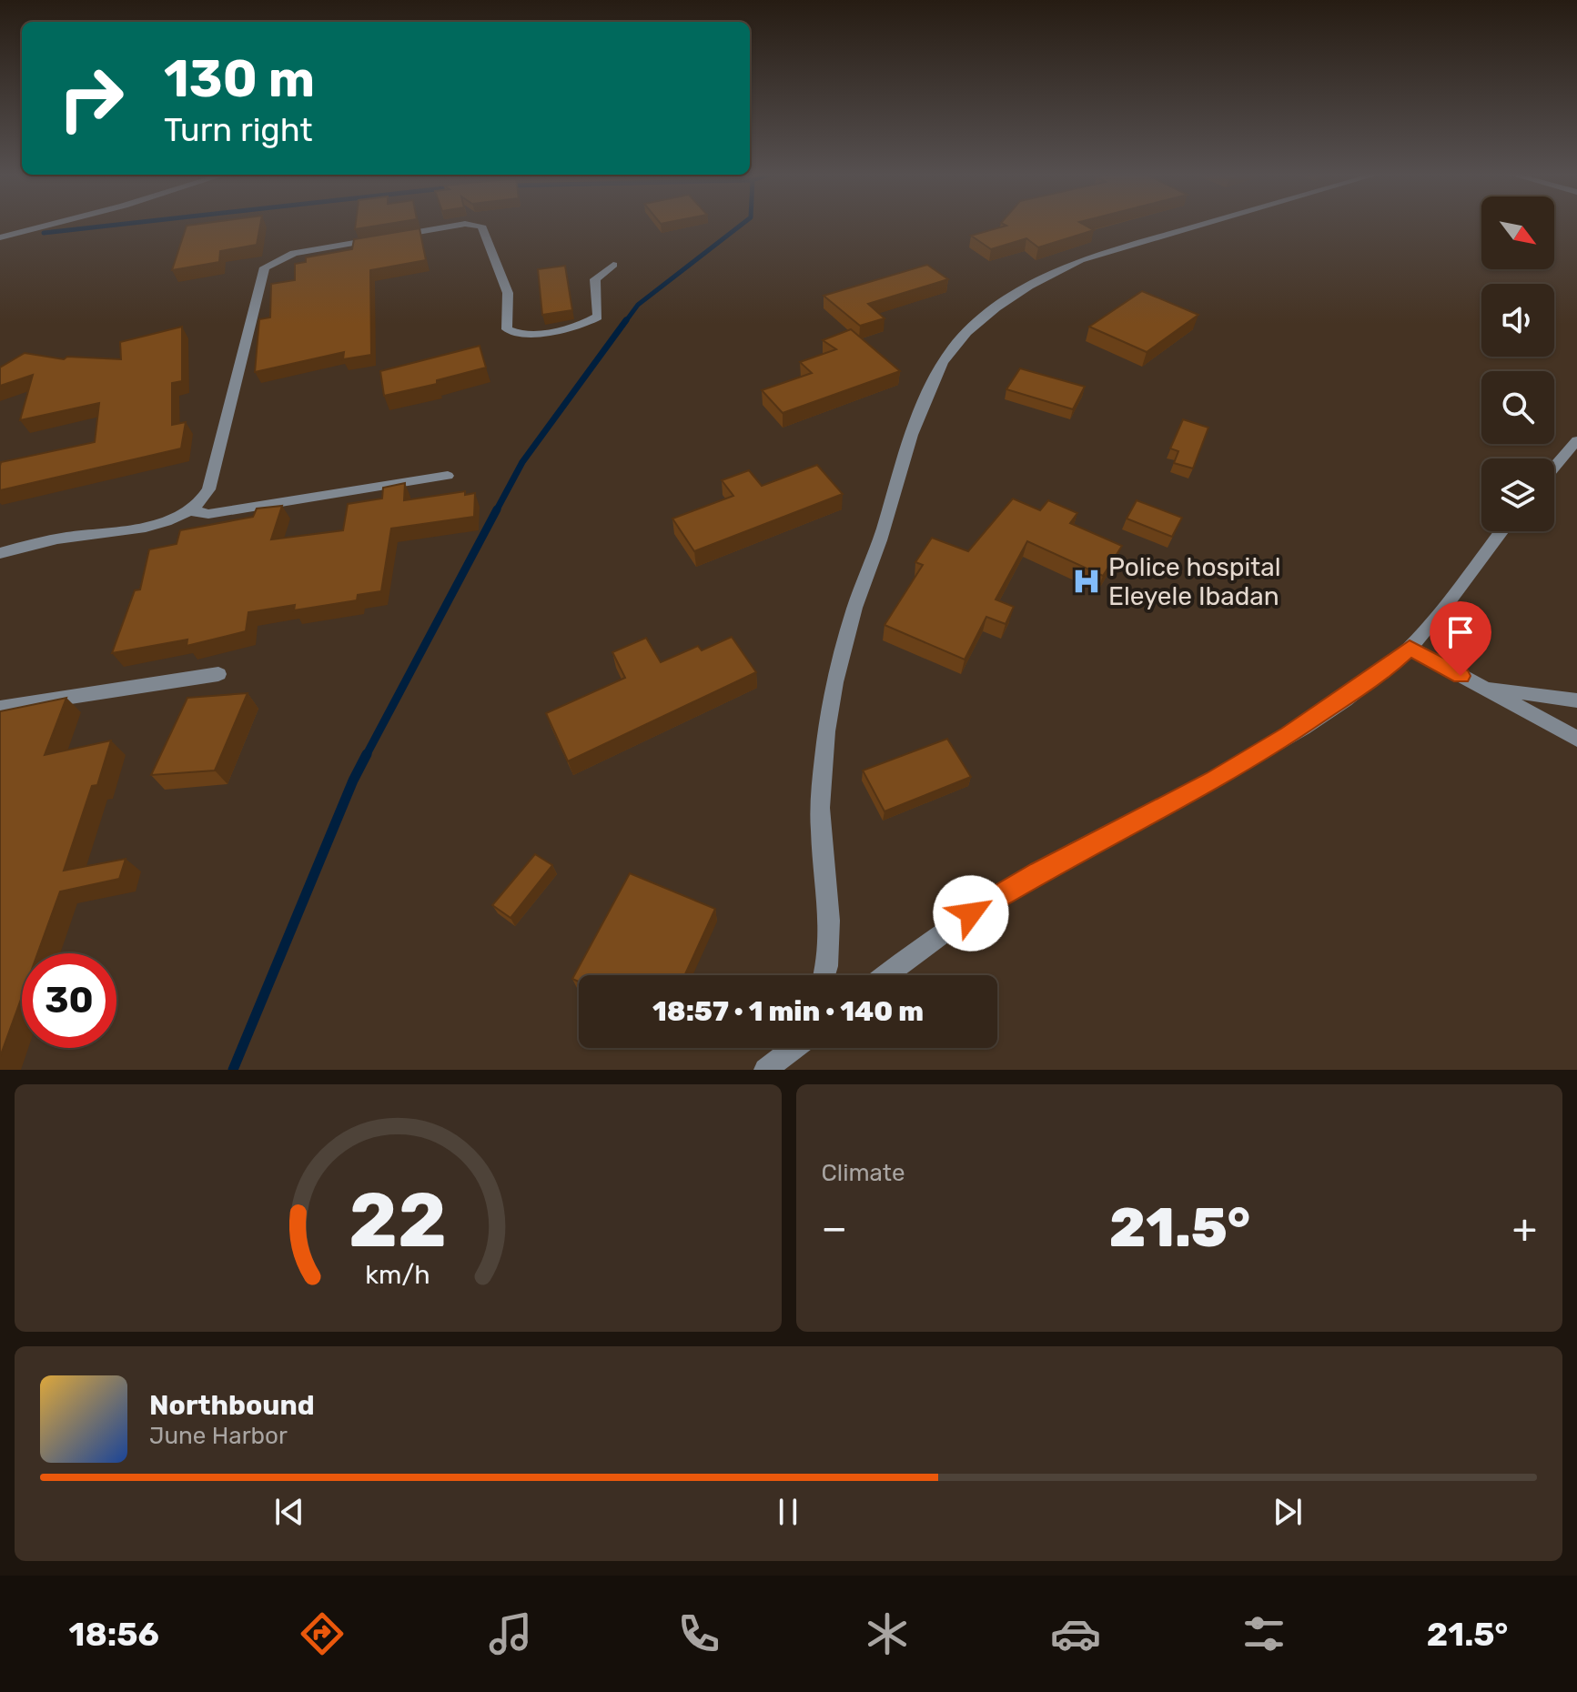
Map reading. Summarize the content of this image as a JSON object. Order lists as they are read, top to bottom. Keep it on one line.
{"places":{"hospital":["Police hospital Eleyele Ibadan"]},"north":"bottom right","page":{"turn":["130 m","Turn right"],"limit":"30","trip":"18:57 · 1 min · 140 m","tile":"Climate","heat":["−","21.5°","+"],"song":["Northbound","June Harbor"],"tabs":["18:56","21.5°"],"gauge":["22","km/h"]}}
